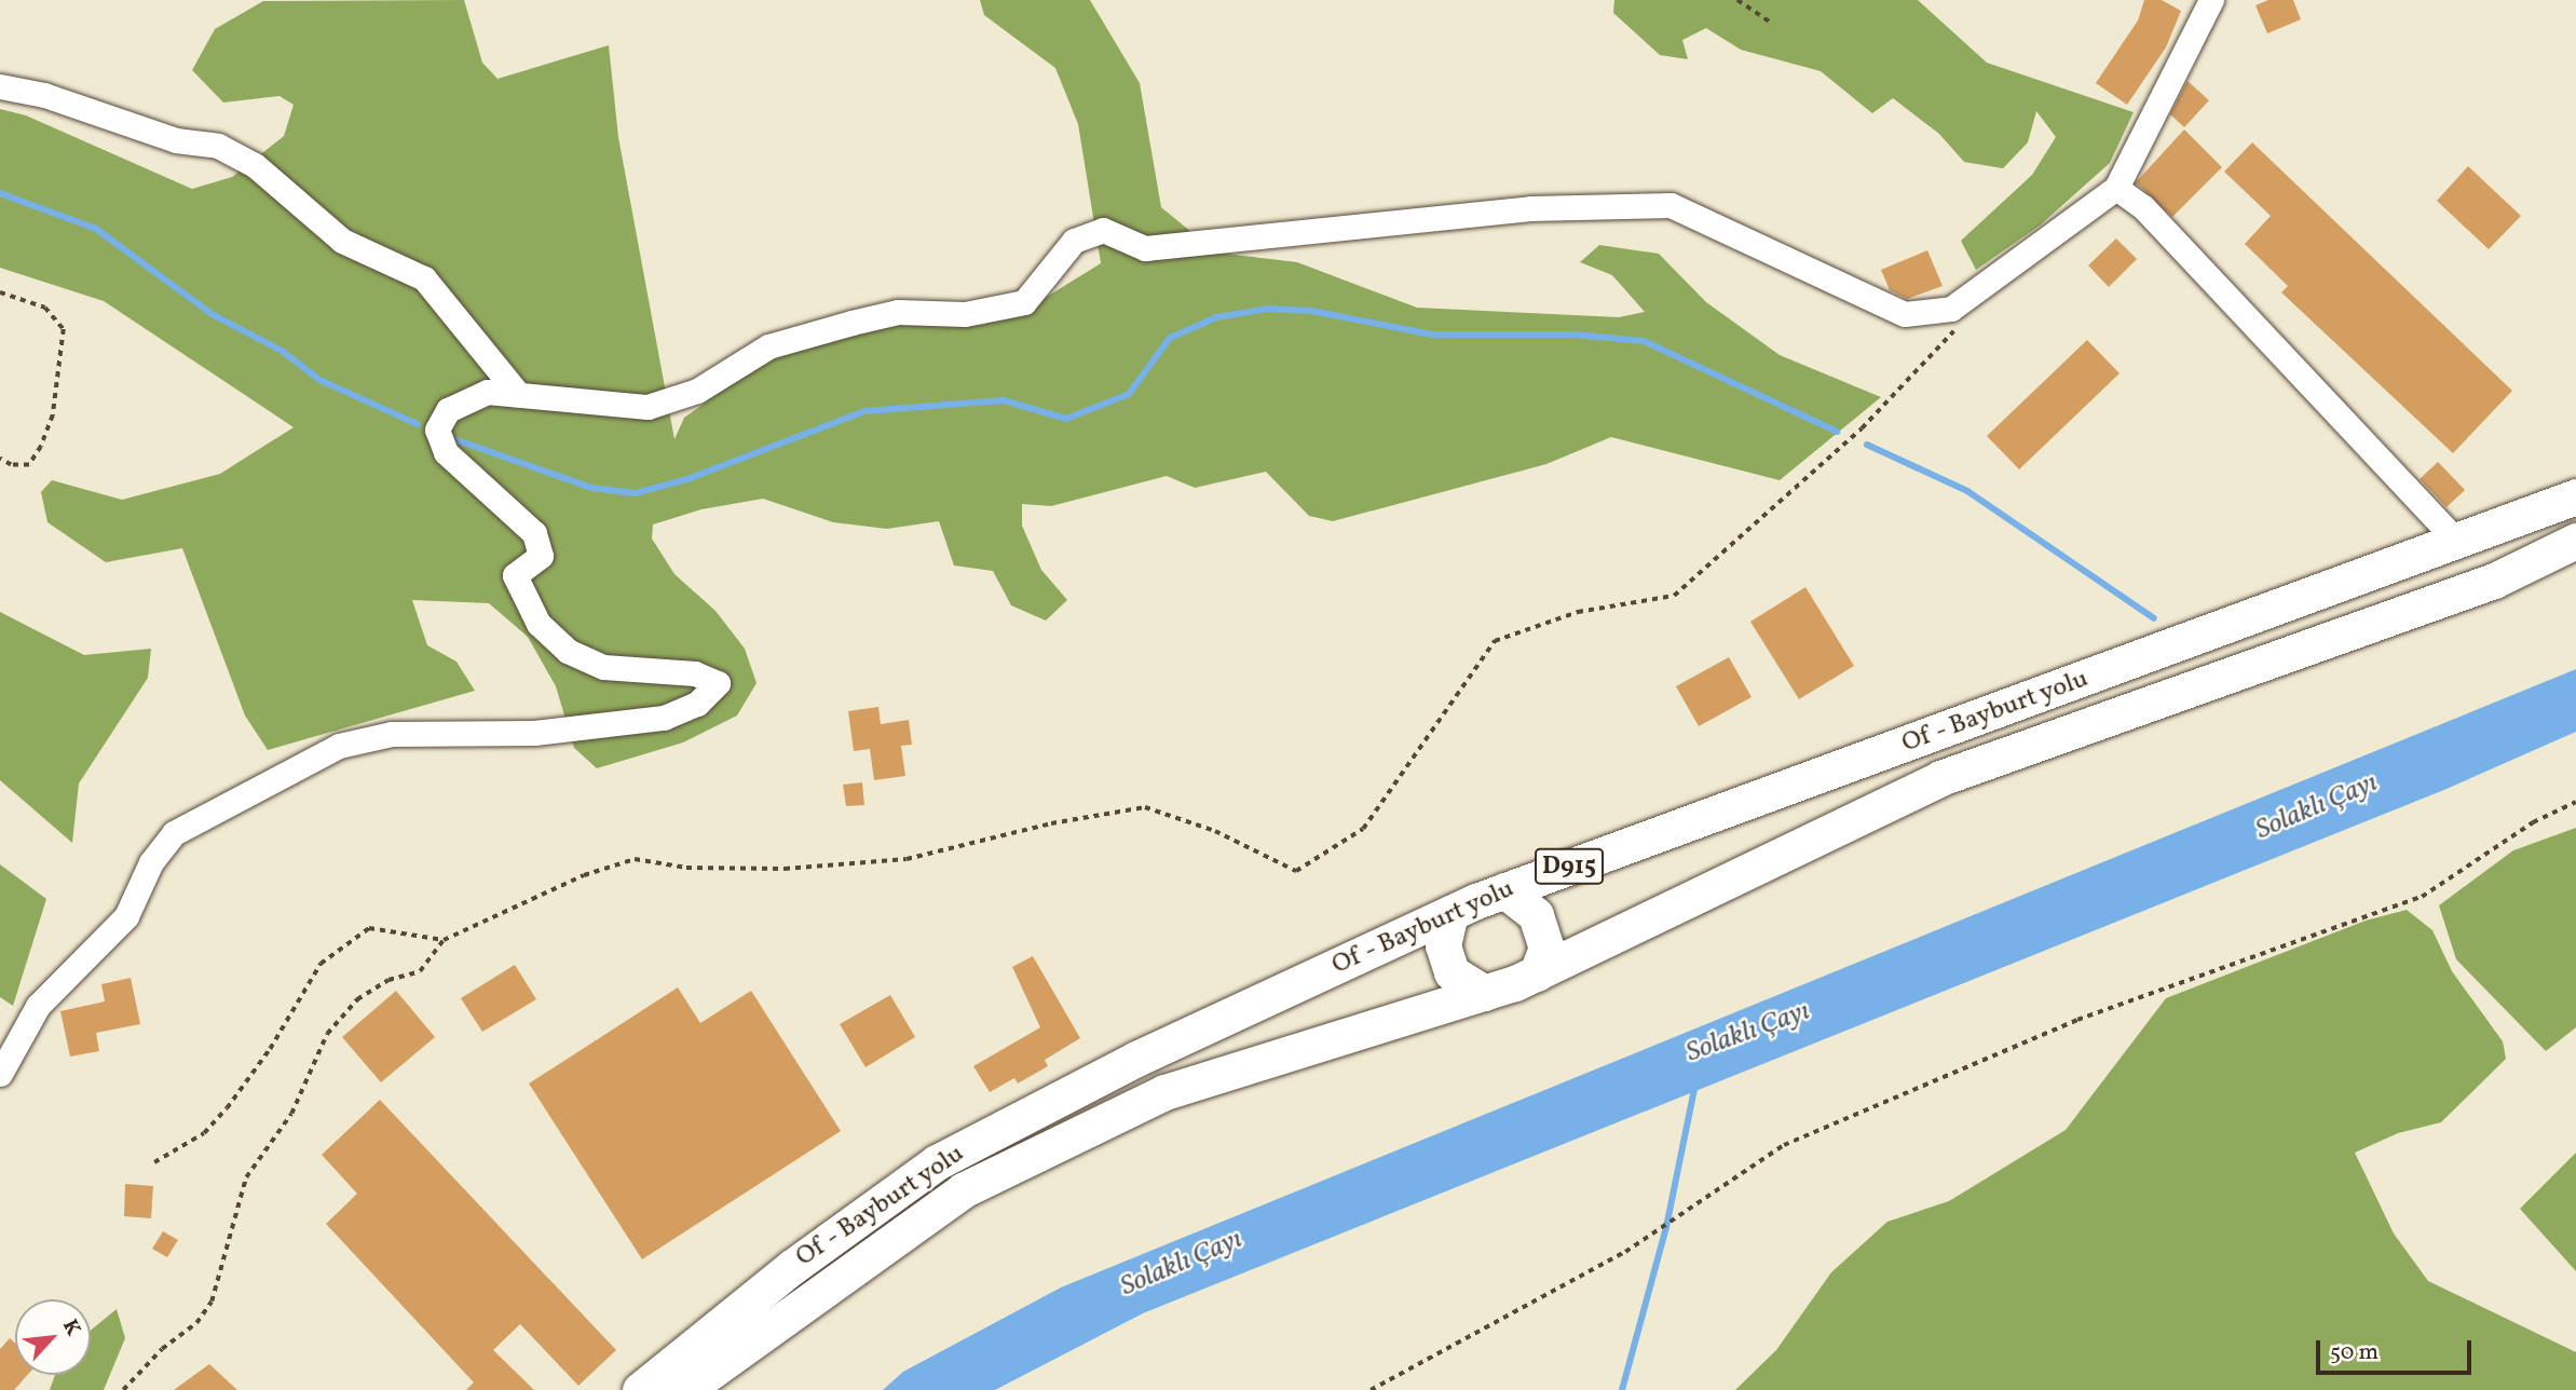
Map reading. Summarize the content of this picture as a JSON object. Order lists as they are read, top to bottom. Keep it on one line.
{"streets":{"highway":["Of - Bayburt yolu","D915"]},"water":["Solaklı Çayı"],"scale_bar":"50 m","north":"top right"}
